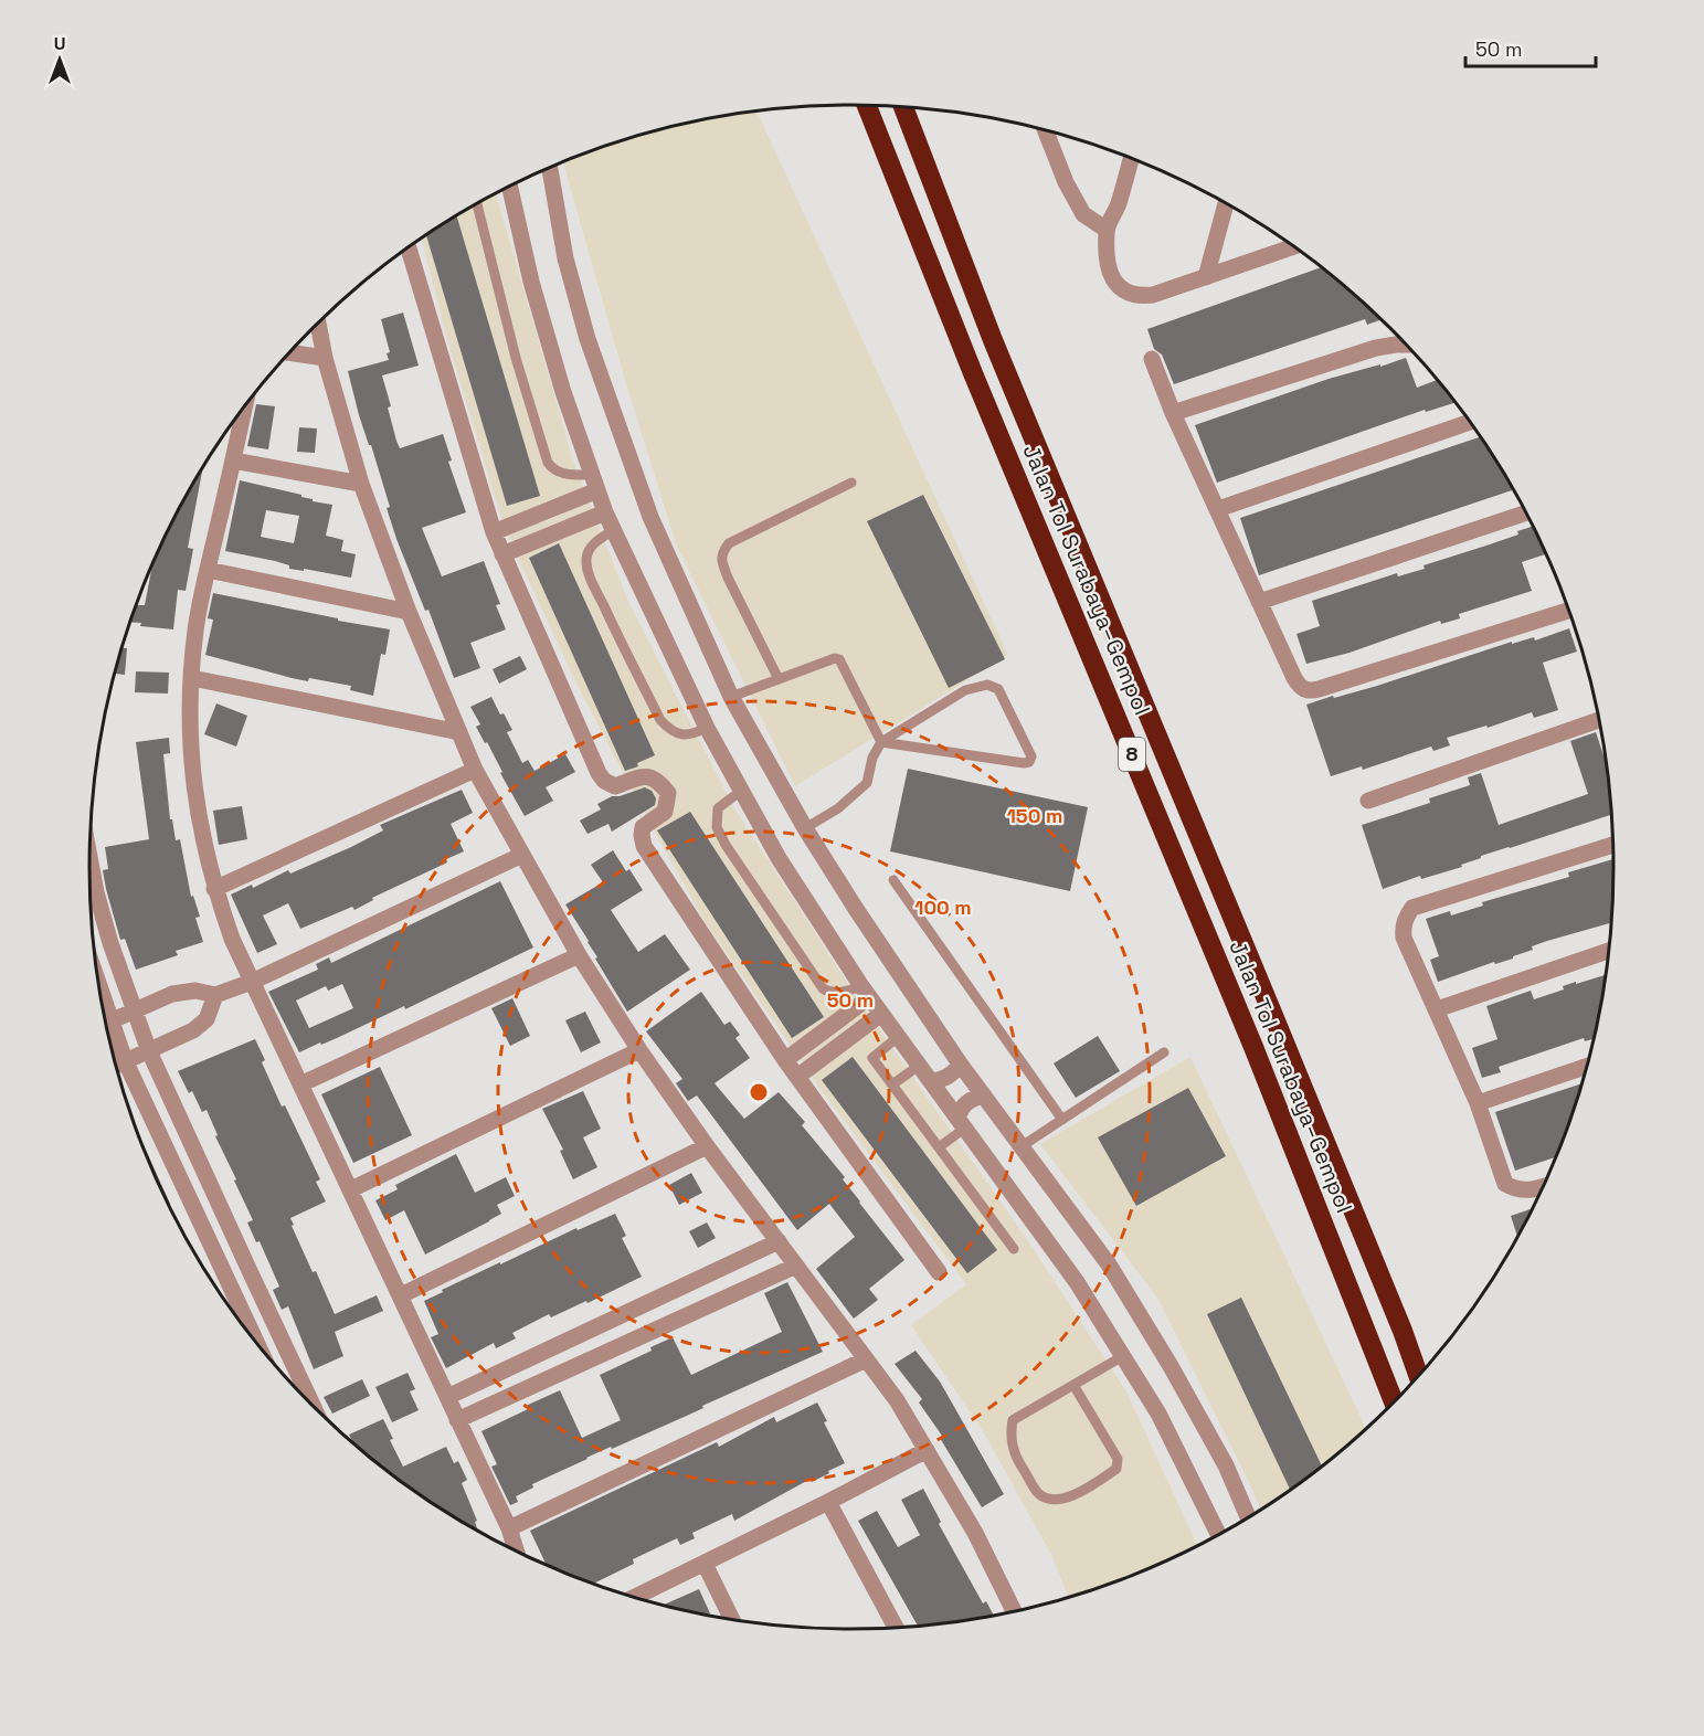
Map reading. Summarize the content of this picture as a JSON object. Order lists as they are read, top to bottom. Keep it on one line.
{"streets":{"highway":["Jalan Tol Surabaya–Gempol","8"]},"scale_bar":"50 m","north":"top","rings":["150 m","100 m","50 m"]}
